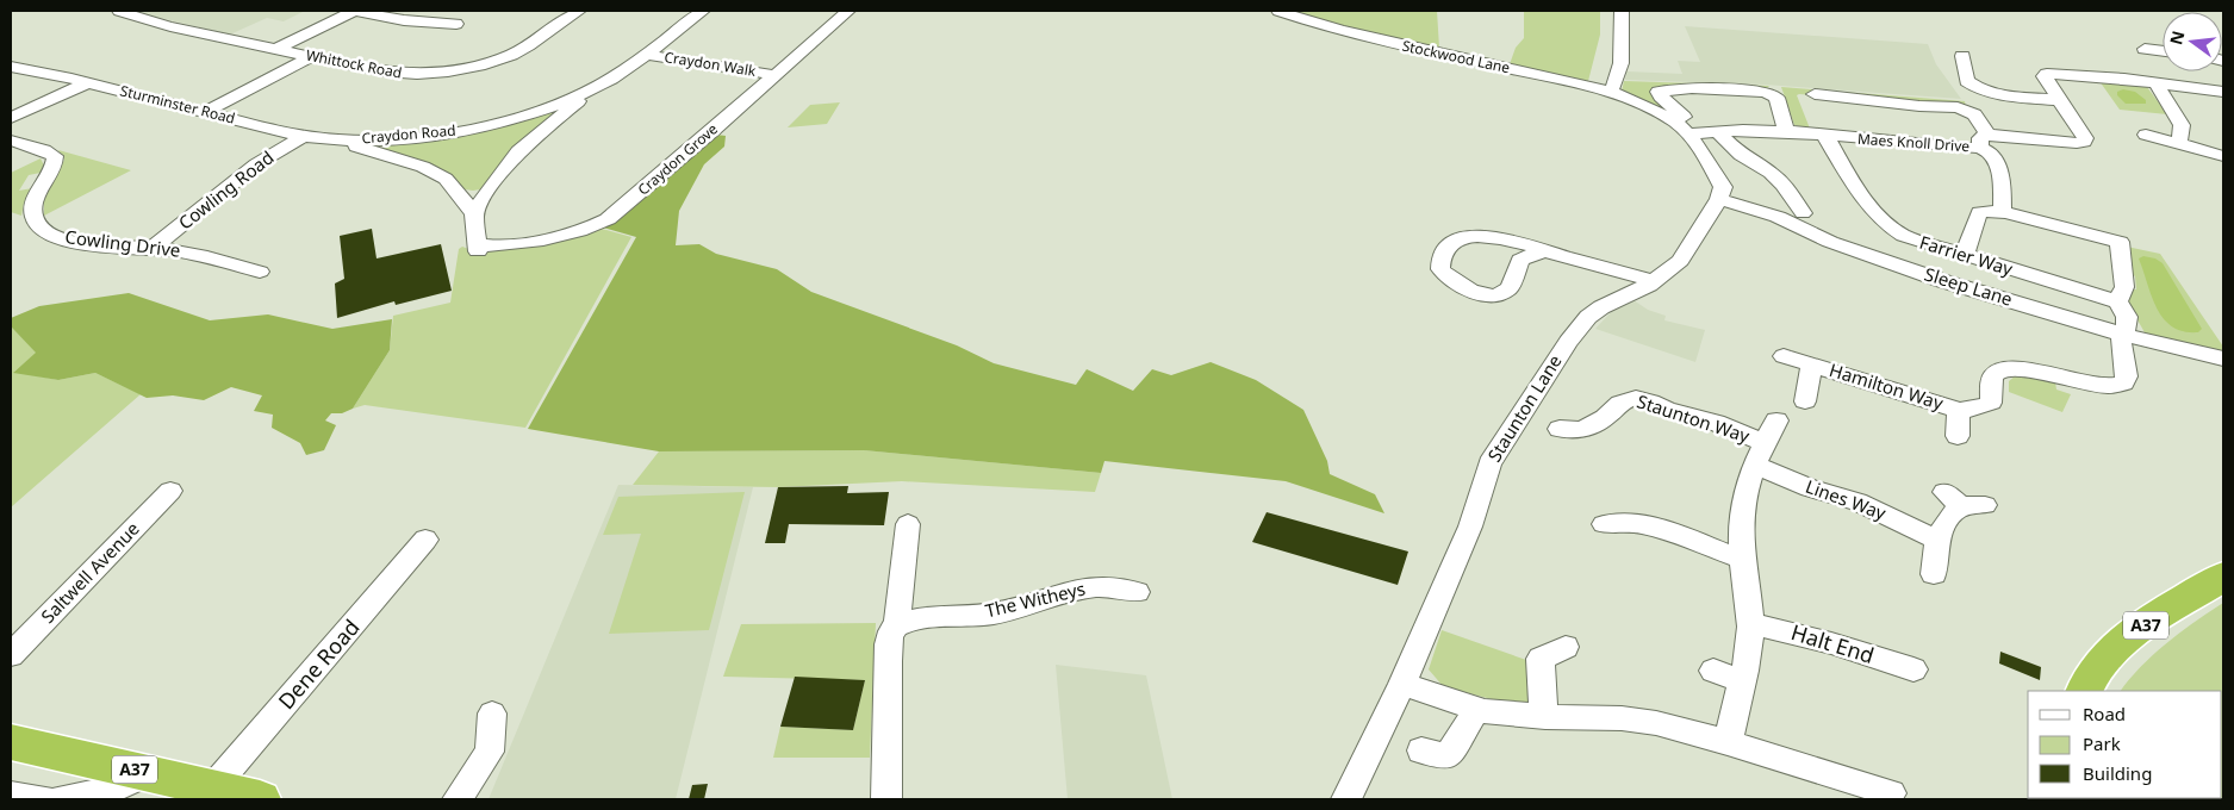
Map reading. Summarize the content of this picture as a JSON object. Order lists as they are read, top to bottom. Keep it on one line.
{"streets":{"highway":["A37"],"street":["Stockwood Lane","Whittock Road","Craydon Walk","Sturminster Road","Craydon Road","Maes Knoll Drive","Craydon Grove","Cowling Road","Cowling Drive","Farrier Way","Sleep Lane","Hamilton Way","Staunton Lane","Staunton Way","Lines Way","Saltwell Avenue","The Witheys","Halt End","Dene Road"]},"crossings":[["Stockwood Lane","Maes Knoll Drive"],["Craydon Walk","Craydon Road"],["Craydon Walk","Craydon Grove"],["Sturminster Road","Craydon Road"],["Sturminster Road","Cowling Road"],["Craydon Road","Craydon Grove"],["Maes Knoll Drive","Farrier Way"],["Cowling Road","Cowling Drive"],["Sleep Lane","Hamilton Way"],["Sleep Lane","Staunton Lane"],["A37","Dene Road"]],"legend":["Road","Park","Building"],"north":"left"}
